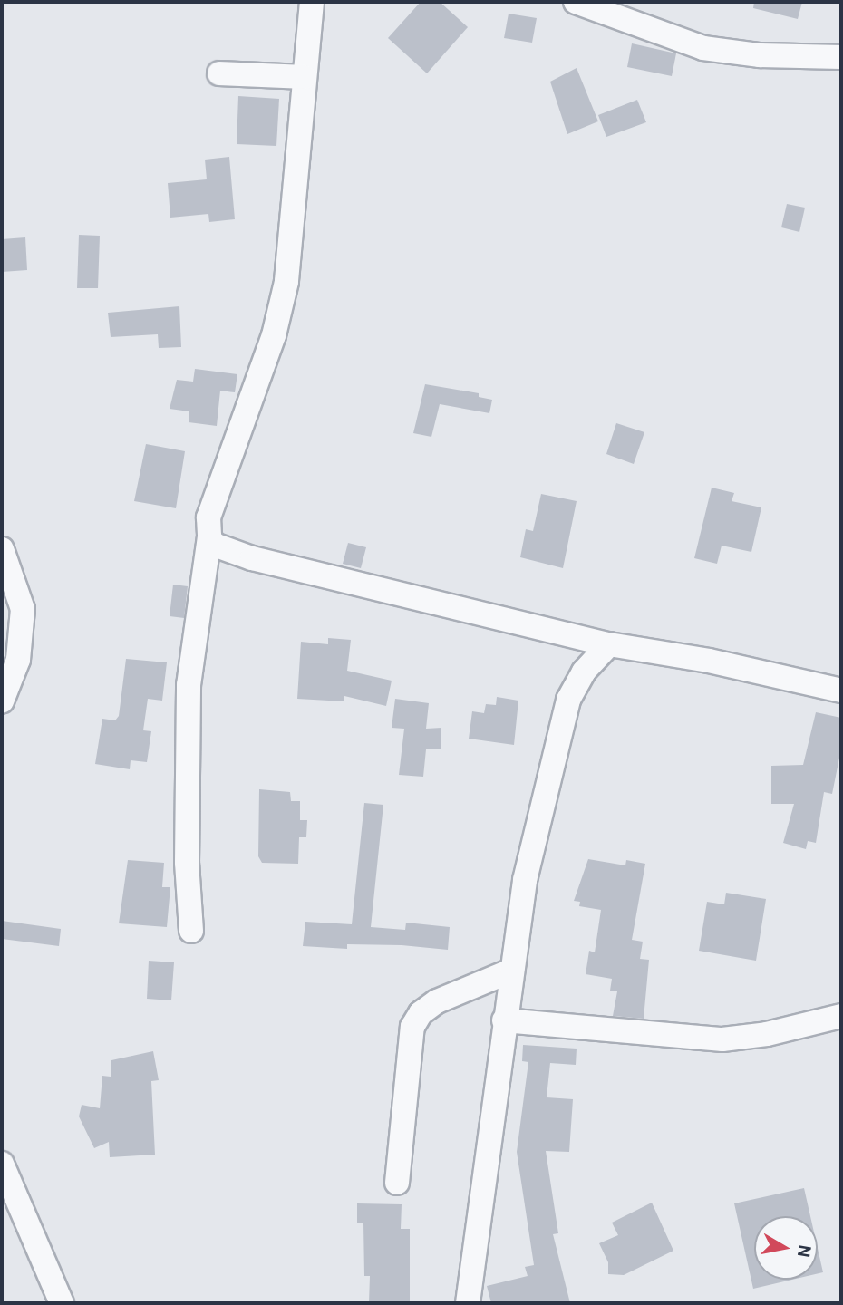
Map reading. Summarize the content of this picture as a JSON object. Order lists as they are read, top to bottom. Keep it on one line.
{"north":"right"}
